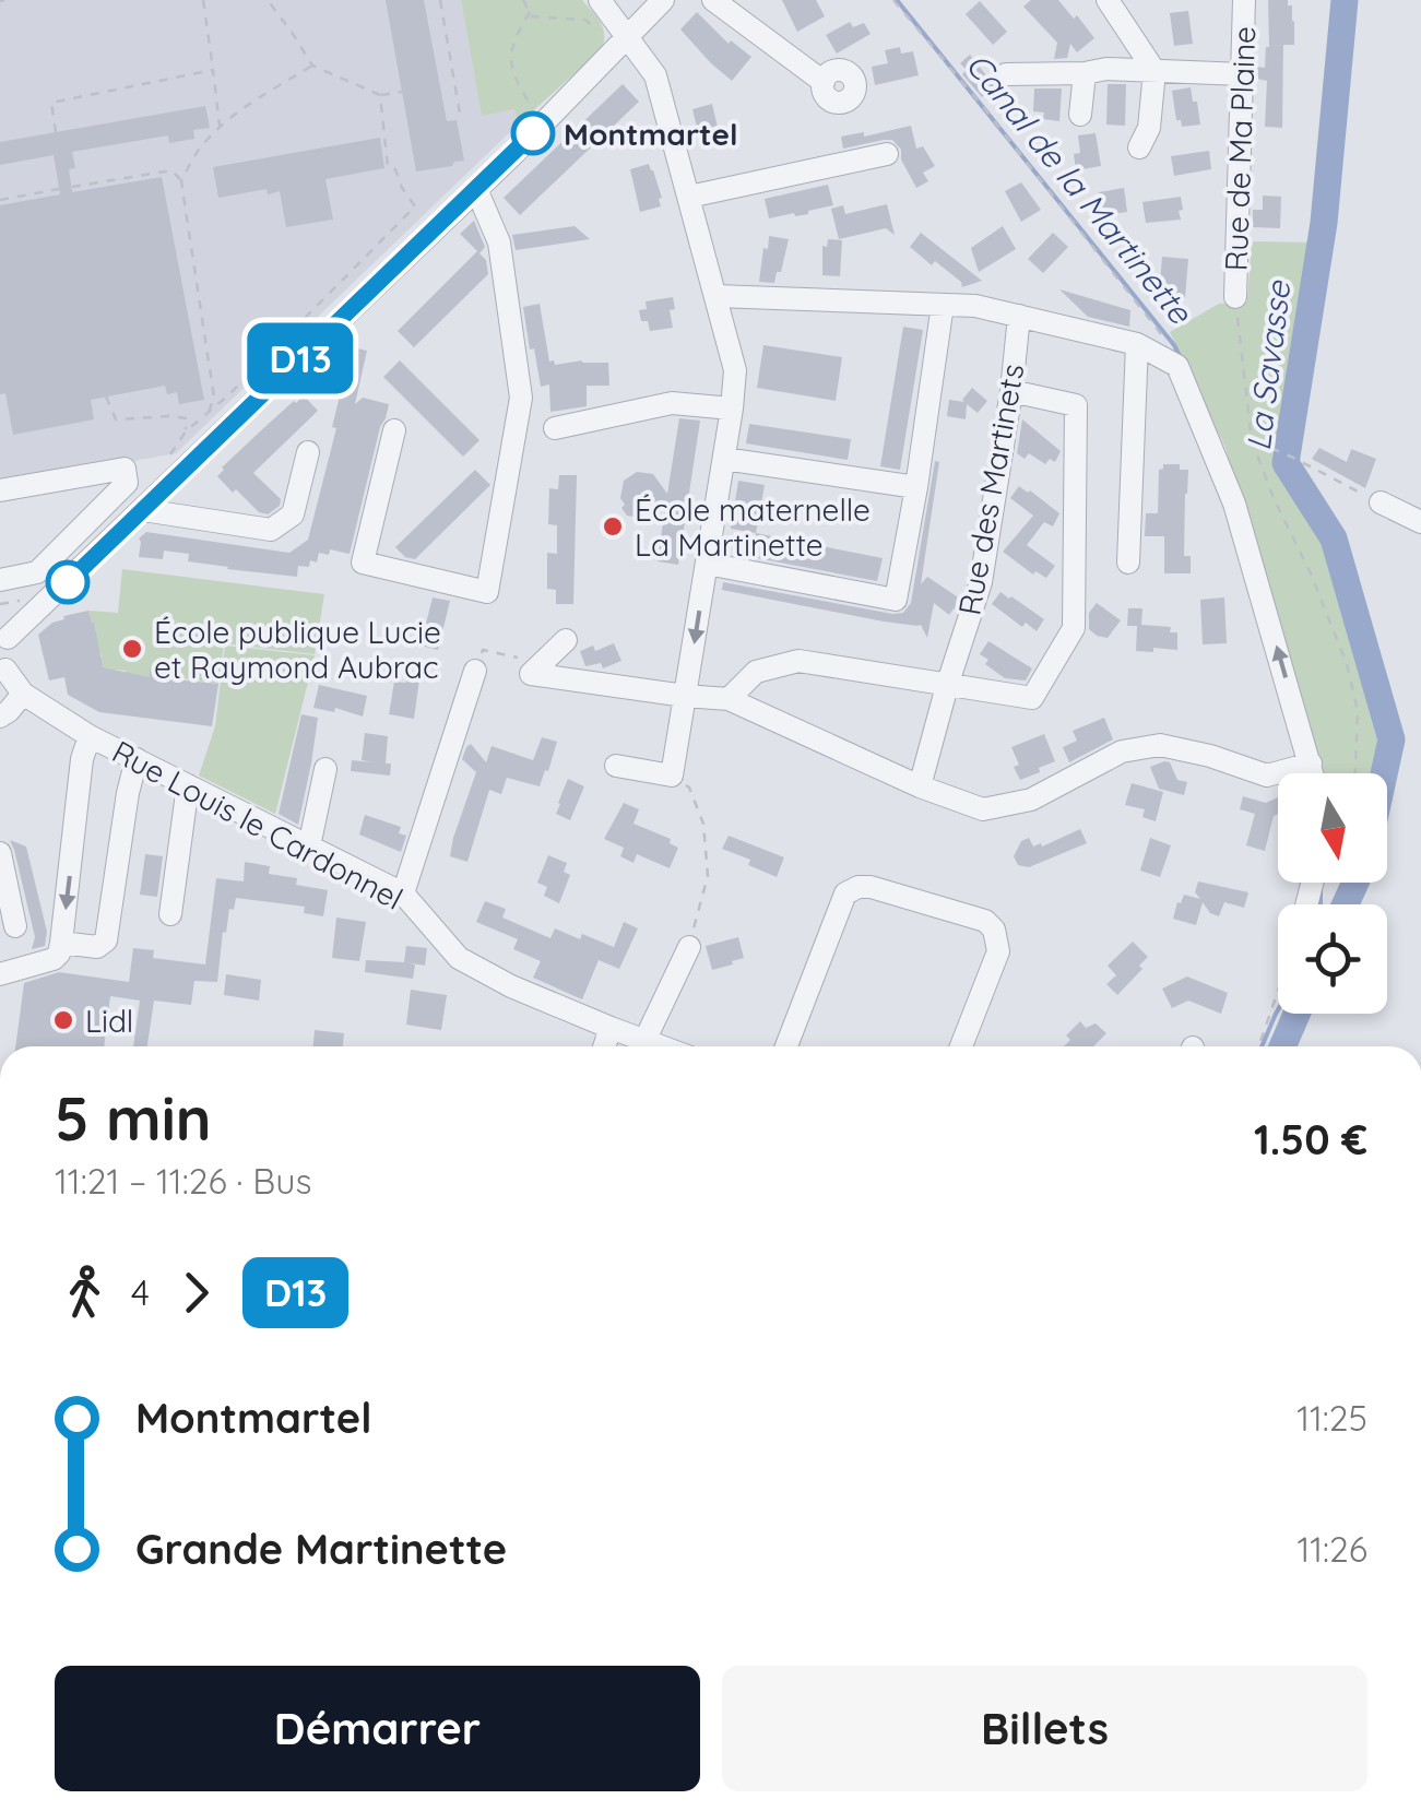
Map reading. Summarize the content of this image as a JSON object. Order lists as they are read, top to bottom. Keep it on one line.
{"streets":{"street":["Rue de Ma Plaine","Rue des Martinets","Rue Louis le Cardonnel"]},"water":["Canal de la Martinette","La Savasse"],"places":["Montmartel","École maternelle La Martinette","École publique Lucie et Raymond Aubrac","Lidl"],"lines":["bus line D13"],"north":"bottom","page":{"on_map":"D13","heading":["5 min","11:21 – 11:26 · Bus","1.50 €"],"legs":["4","D13"],"list":[{"name":"Montmartel","value":"11:25"},{"name":"Grande Martinette","value":"11:26"}],"buttons":["Démarrer","Billets"]}}
